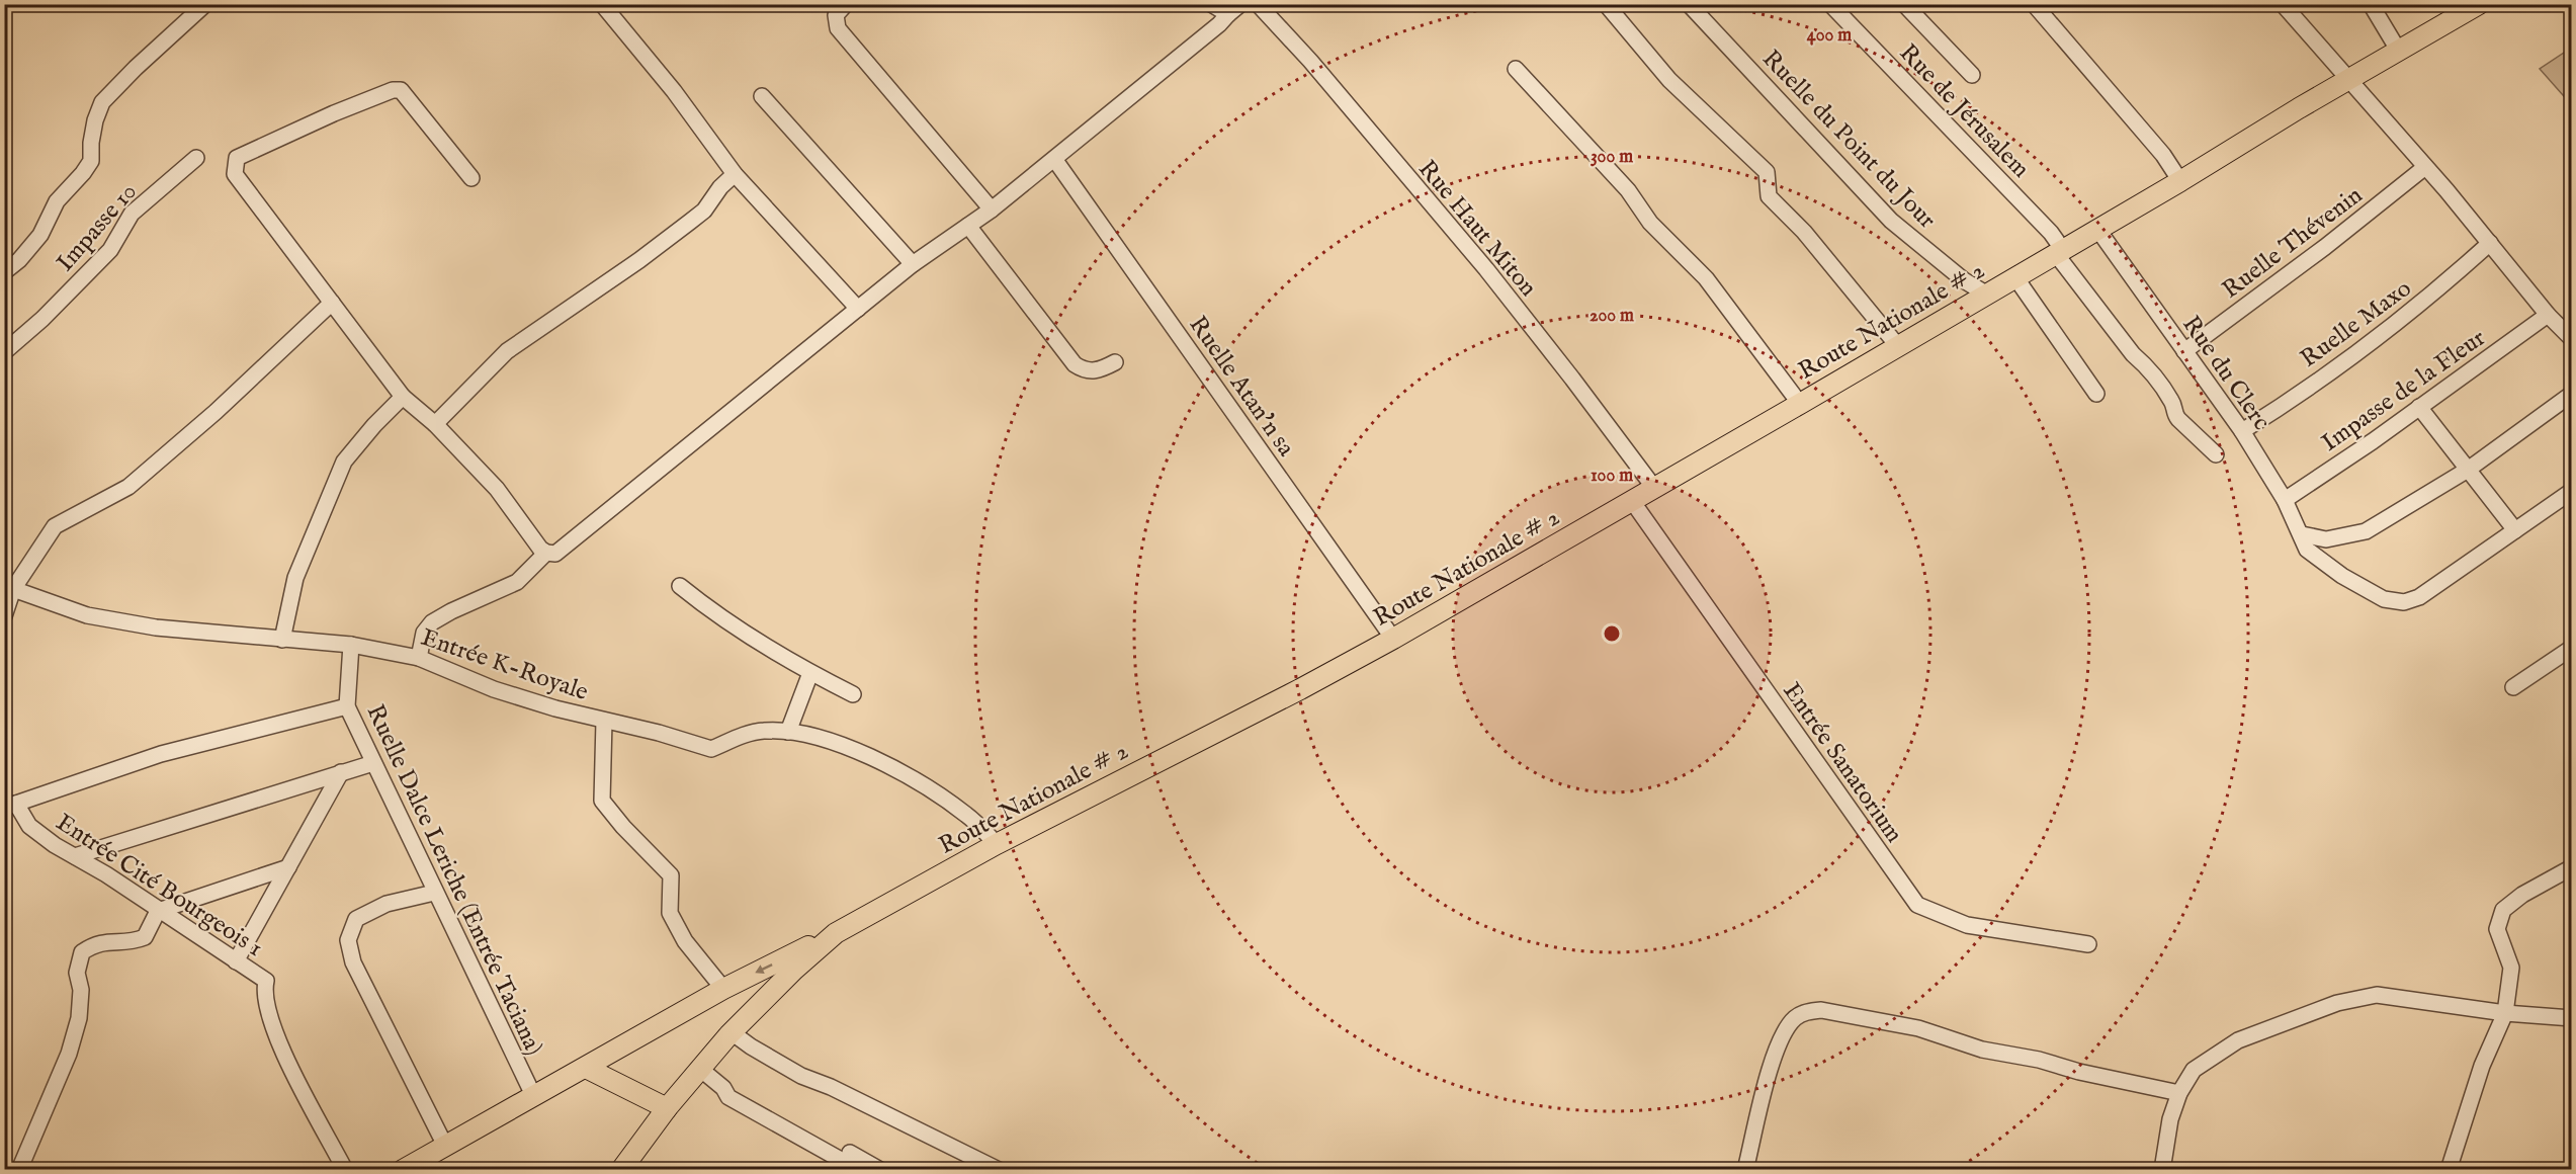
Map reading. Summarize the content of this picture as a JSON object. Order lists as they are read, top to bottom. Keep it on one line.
{"streets":{"main road":["Route Nationale # 2"],"street":["Rue de Jérusalem","Ruelle du Point du Jour","Impasse 10","Rue Haut Miton","Ruelle Thévenin","Ruelle Maxo","Rue du Clerc","Ruelle Atan'n sa","Impasse de la Fleur","Entrée K-Royale","Entrée Sanatorium","Ruelle Dalce Leriche (Entrée Taciana)","Entrée Cité Bourgeois 1"]},"crossings":[["Rue de Jérusalem","Route Nationale # 2"],["Ruelle du Point du Jour","Route Nationale # 2"],["Rue Haut Miton","Route Nationale # 2"],["Ruelle Thévenin","Rue du Clerc"],["Route Nationale # 2","Rue du Clerc"],["Route Nationale # 2","Ruelle Atan'n sa"],["Route Nationale # 2","Entrée K-Royale"],["Route Nationale # 2","Entrée Sanatorium"],["Ruelle Maxo","Rue du Clerc"],["Rue du Clerc","Impasse de la Fleur"],["Entrée K-Royale","Ruelle Dalce Leriche (Entrée Taciana)"]],"rings":["400 m","300 m","200 m","100 m"]}
